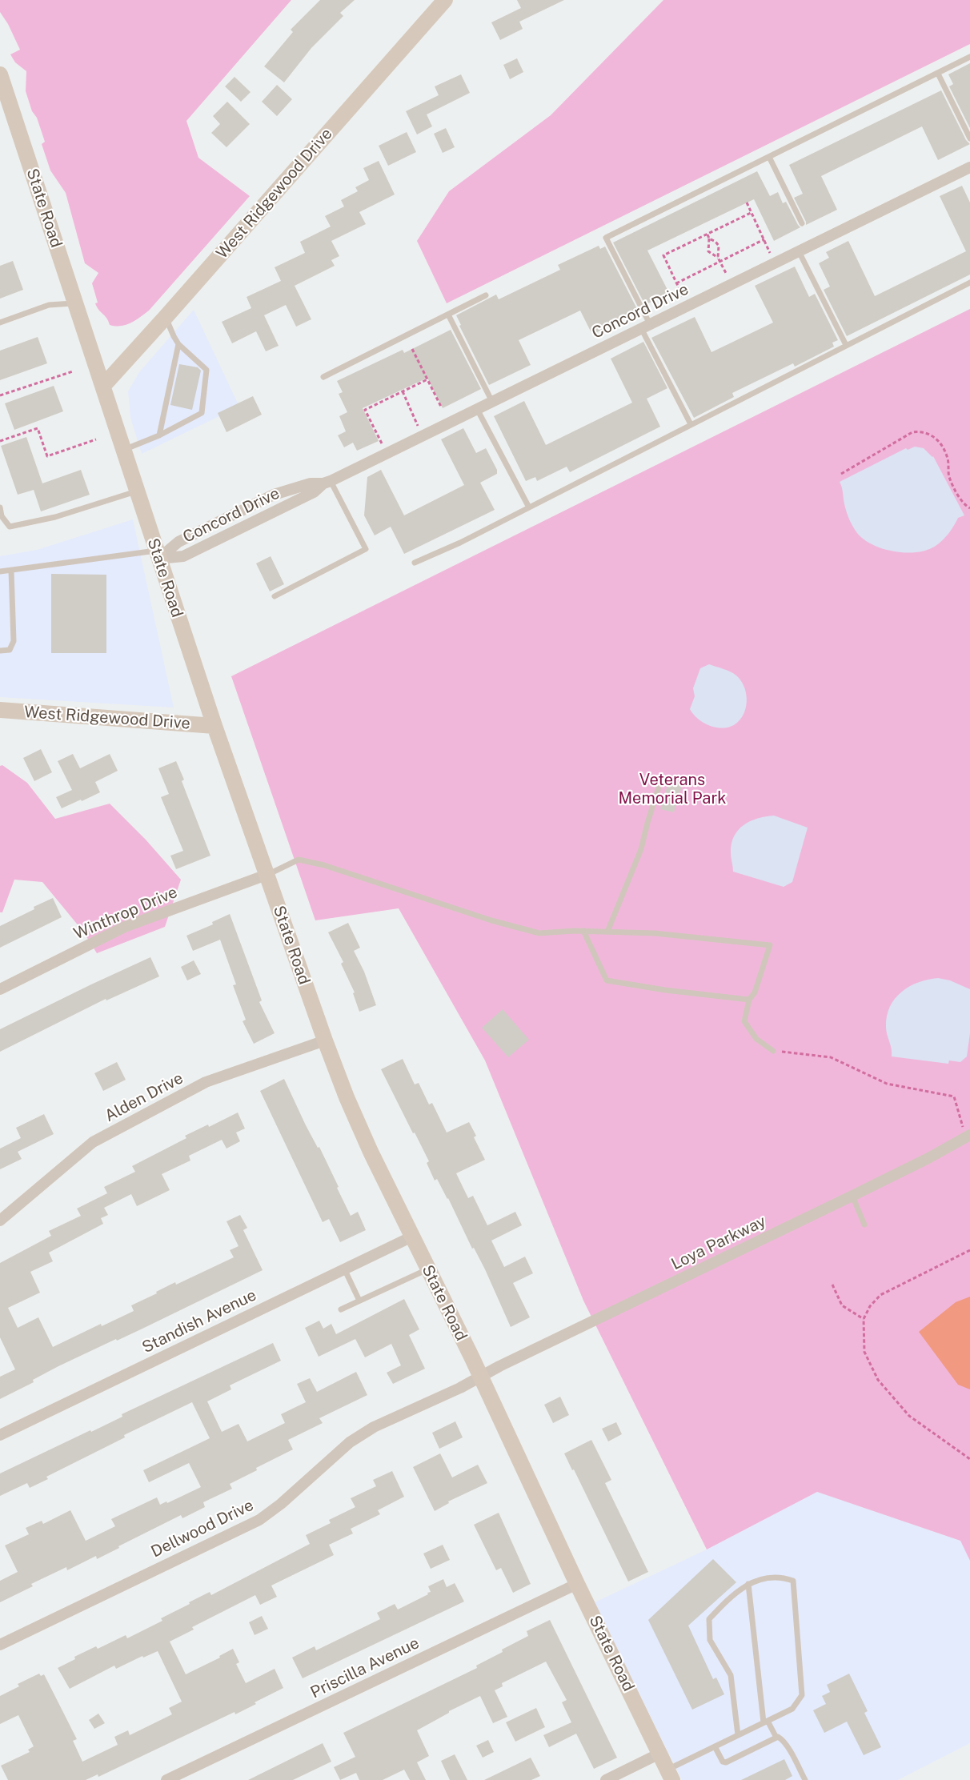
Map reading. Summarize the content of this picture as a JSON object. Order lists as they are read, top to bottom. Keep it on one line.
{"streets":{"main road":["West Ridgewood Drive","State Road"],"street":["Concord Drive","Winthrop Drive","Alden Drive","Loya Parkway","Standish Avenue","Dellwood Drive","Priscilla Avenue"]},"crossings":[["West Ridgewood Drive","State Road"],["State Road","Concord Drive"],["State Road","Winthrop Drive"],["State Road","Alden Drive"],["State Road","Loya Parkway"],["State Road","Standish Avenue"],["State Road","Dellwood Drive"],["State Road","Priscilla Avenue"],["Loya Parkway","Dellwood Drive"]],"parks":["Veterans Memorial Park"]}
